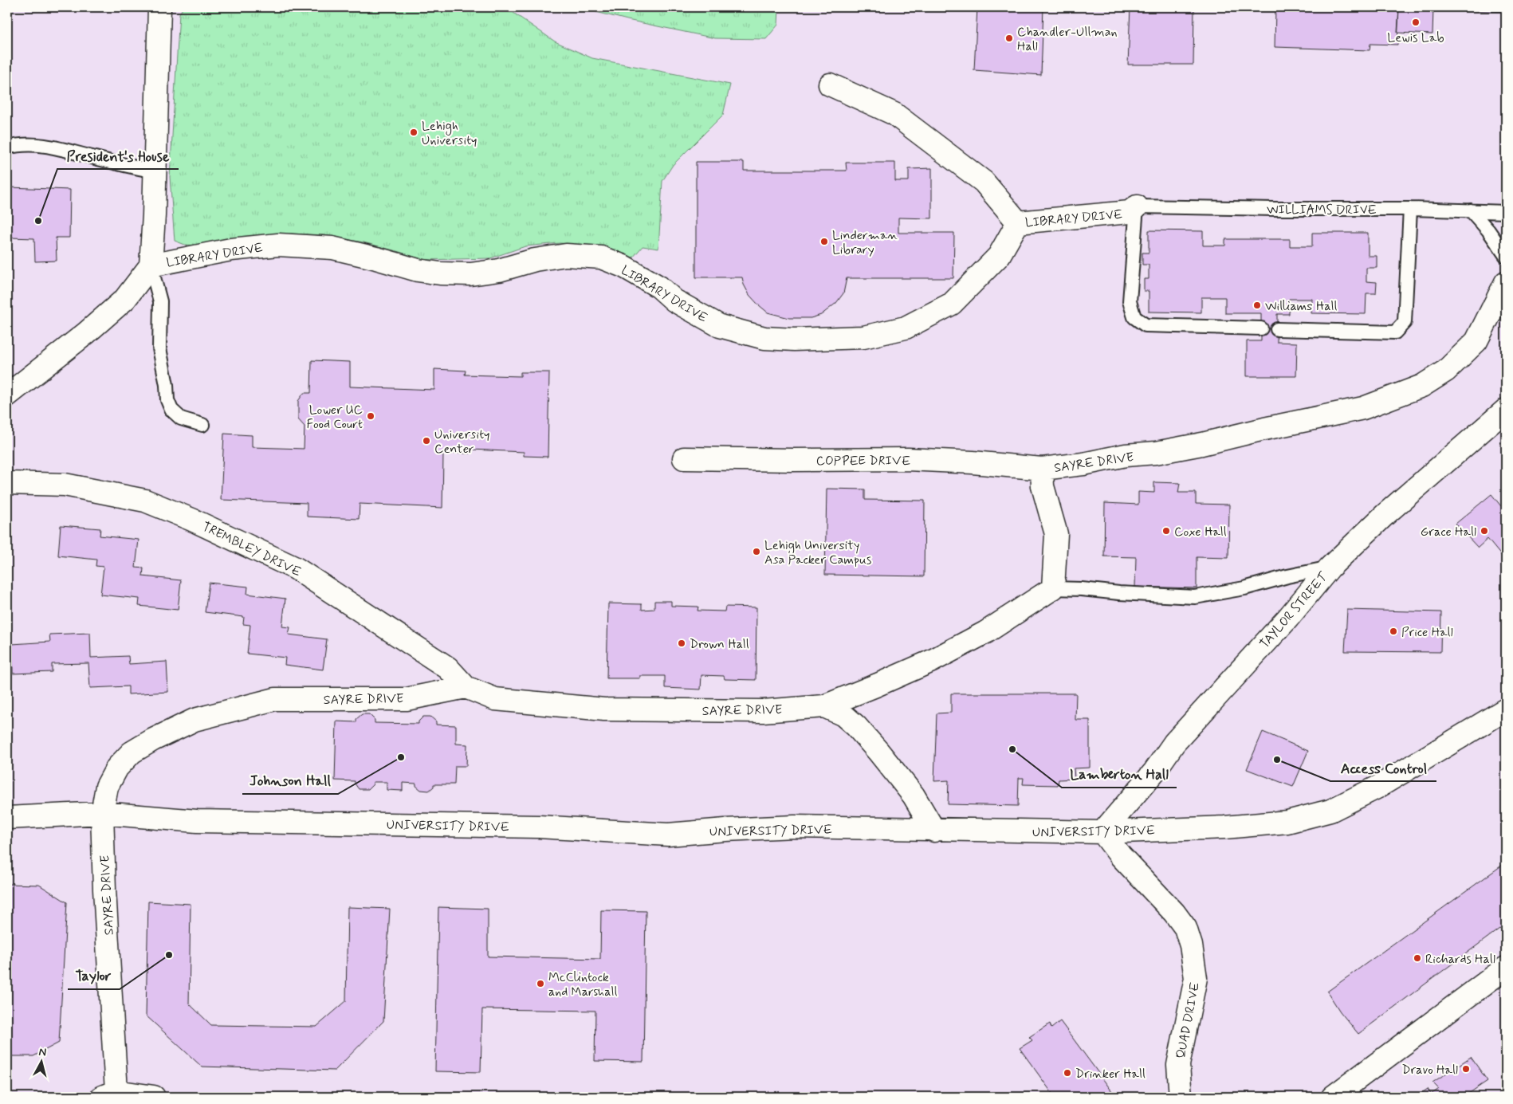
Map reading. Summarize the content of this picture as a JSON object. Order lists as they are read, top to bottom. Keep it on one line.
{"streets":{"street":["LIBRARY DRIVE","COPPEE DRIVE","SAYRE DRIVE","TREMBLEY DRIVE","TAYLOR STREET","UNIVERSITY DRIVE","QUAD DRIVE"],"lane":["WILLIAMS DRIVE"]},"crossings":[["WILLIAMS DRIVE","LIBRARY DRIVE"],["COPPEE DRIVE","SAYRE DRIVE"],["SAYRE DRIVE","TREMBLEY DRIVE"],["SAYRE DRIVE","UNIVERSITY DRIVE"],["TAYLOR STREET","UNIVERSITY DRIVE"],["TAYLOR STREET","QUAD DRIVE"],["UNIVERSITY DRIVE","QUAD DRIVE"]],"places":["Lewis Lab","Chandler-Ullman Hall","Lehigh University","President's House","Linderman Library","Williams Hall","Lower UC Food Court","University Center","Coxe Hall","Grace Hall","Lehigh University Asa Packer Campus","Price Hall","Drown Hall","Lamberton Hall","Johnson Hall","Access Control","Taylor","Richards Hall","McClintock and Marshall","Dravo Hall","Drinker Hall"],"north":"top"}
